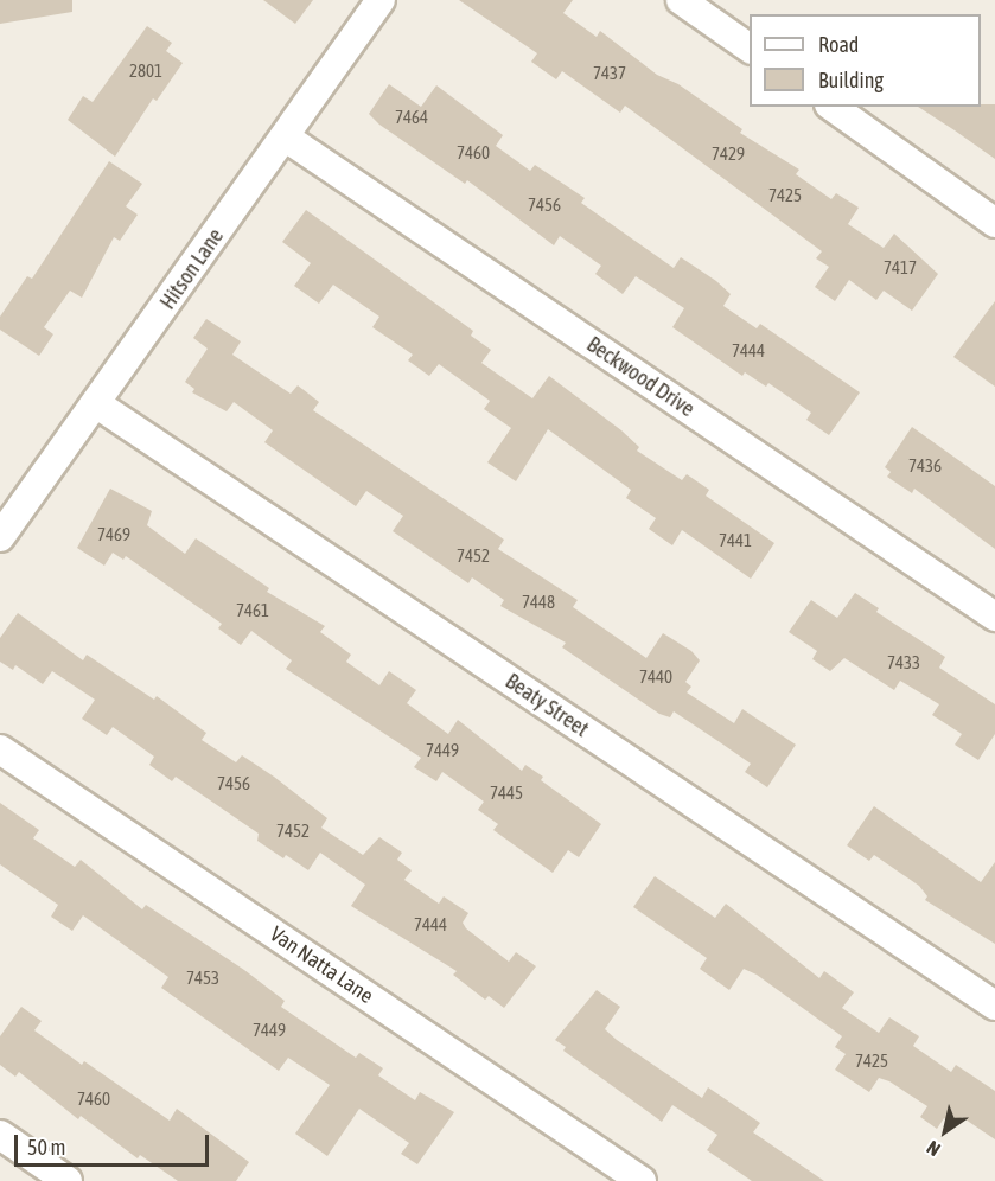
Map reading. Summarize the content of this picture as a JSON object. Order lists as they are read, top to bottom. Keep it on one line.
{"streets":{"street":["Hitson Lane","Beckwood Drive","Beaty Street","Van Natta Lane"]},"crossings":[["Hitson Lane","Beckwood Drive"],["Hitson Lane","Beaty Street"]],"house_numbers":["2801","7437","7464","7460","7429","7425","7456","7417","7444","7436","7469","7441","7452","7448","7461","7433","7440","7449","7456","7445","7452","7444","7453","7449","7425","7460"],"legend":["Road","Building"],"scale_bar":"50 m","north":"bottom left"}
